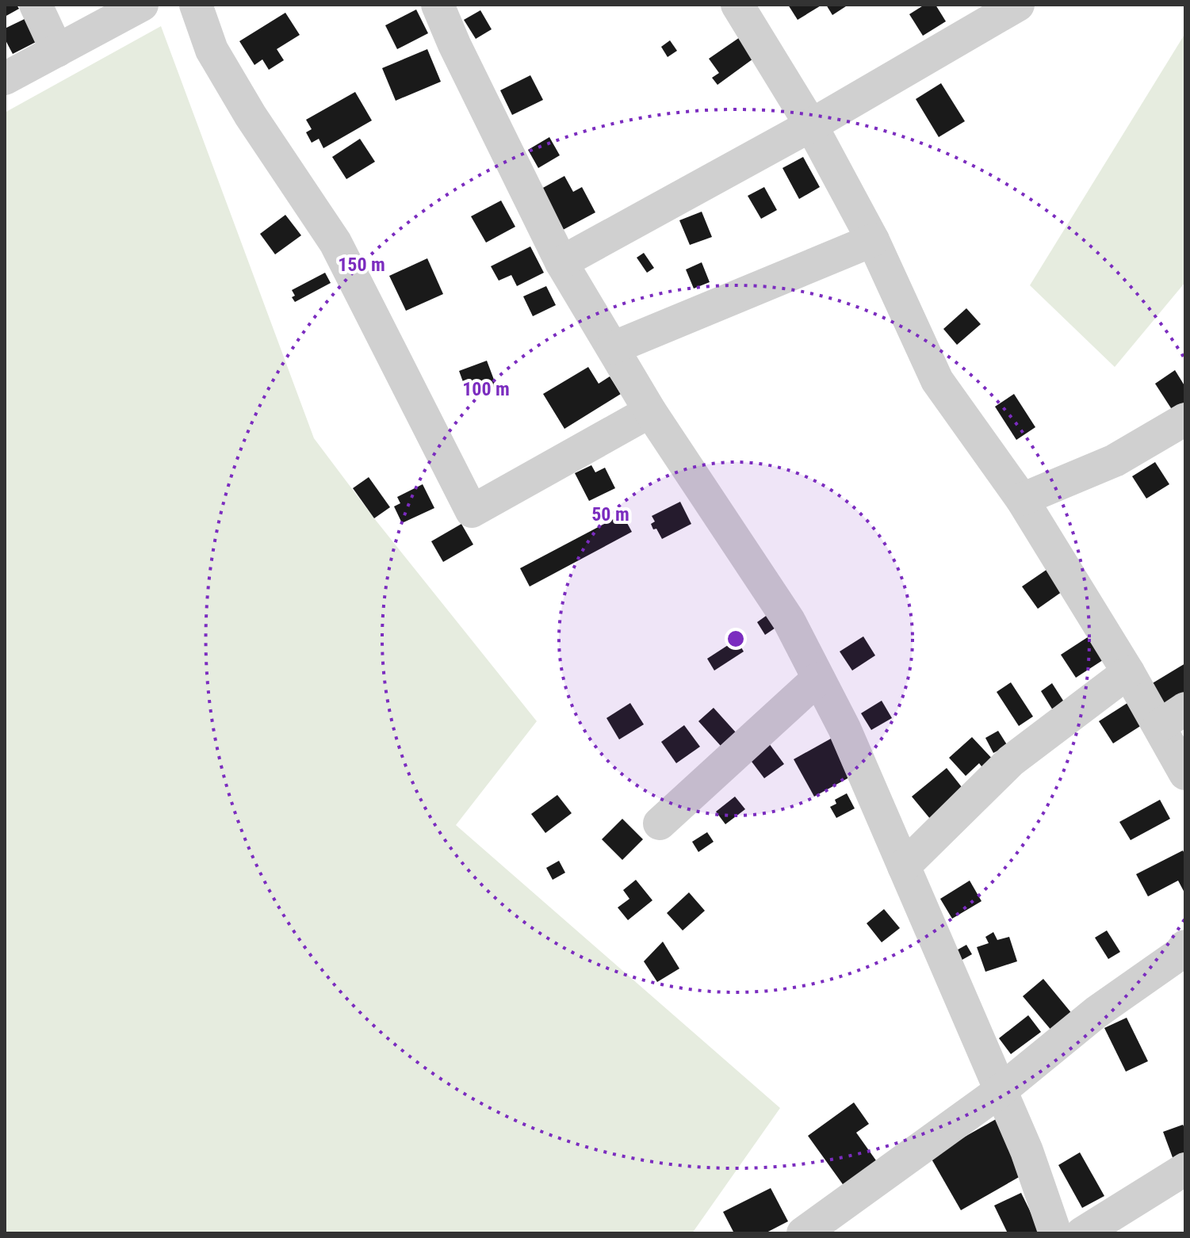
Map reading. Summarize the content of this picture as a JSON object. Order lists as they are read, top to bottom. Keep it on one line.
{"rings":["150 m","100 m","50 m"]}
